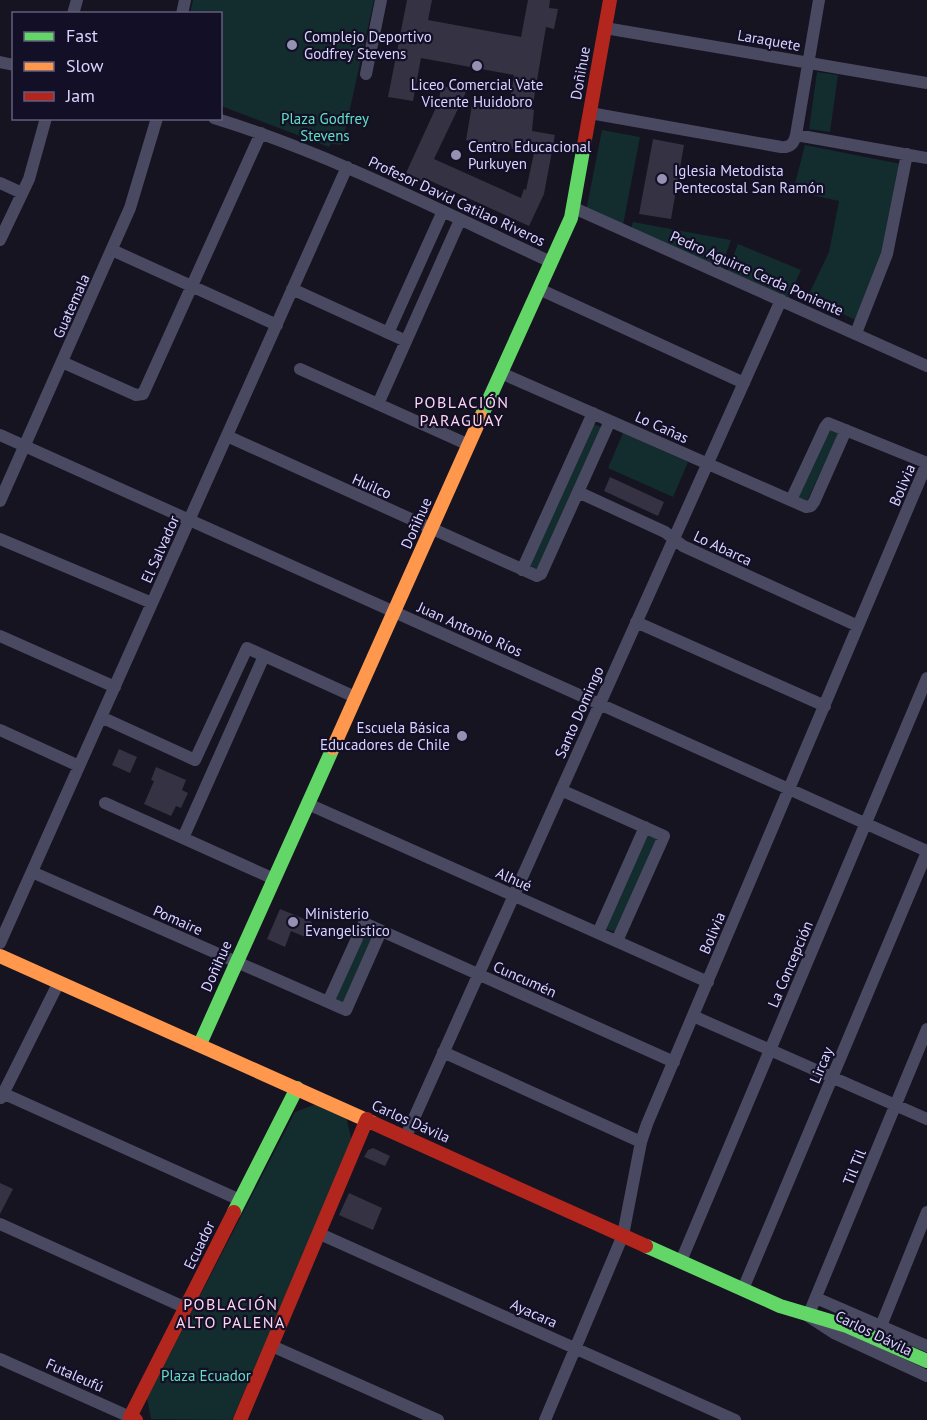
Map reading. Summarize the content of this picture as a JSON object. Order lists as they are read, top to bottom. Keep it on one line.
{"streets":{"street":["Laraquete","Doñihue","Profesor David Catilao Riveros","Pedro Aguirre Cerda Poniente","Guatemala","Lo Cañas","Bolivia","Huilco","Lo Abarca","El Salvador","Juan Antonio Ríos","Santo Domingo","Alhué","Pomaire","La Concepción","Cuncumén","Lircay","Carlos Dávila","Til Til","Ecuador","Ayacara","Futaleufú"]},"crossings":[["Laraquete","Doñihue"],["Doñihue","Profesor David Catilao Riveros"],["Doñihue","Pedro Aguirre Cerda Poniente"],["Doñihue","Lo Cañas"],["Doñihue","Huilco"],["Doñihue","Juan Antonio Ríos"],["Doñihue","Alhué"],["Doñihue","Pomaire"],["Doñihue","Carlos Dávila"],["Profesor David Catilao Riveros","El Salvador"],["Pedro Aguirre Cerda Poniente","Santo Domingo"],["Guatemala","Juan Antonio Ríos"],["Lo Cañas","Santo Domingo"],["Bolivia","Lo Abarca"],["Bolivia","Juan Antonio Ríos"],["Bolivia","Alhué"],["Bolivia","Cuncumén"],["Bolivia","Carlos Dávila"],["Bolivia","Ayacara"],["Huilco","Lo Abarca"],["Huilco","El Salvador"],["Lo Abarca","Santo Domingo"],["El Salvador","Juan Antonio Ríos"],["El Salvador","Pomaire"],["Juan Antonio Ríos","Santo Domingo"],["Juan Antonio Ríos","La Concepción"],["Juan Antonio Ríos","Lircay"],["Santo Domingo","Alhué"],["Santo Domingo","Cuncumén"],["Santo Domingo","Carlos Dávila"],["Pomaire","Cuncumén"],["La Concepción","Carlos Dávila"],["Lircay","Carlos Dávila"],["Carlos Dávila","Til Til"],["Carlos Dávila","Ecuador"],["Ecuador","Futaleufú"]],"districts":["POBLACIÓN PARAGUAY","POBLACIÓN ALTO PALENA"],"parks":["Plaza Godfrey Stevens","Plaza Ecuador"],"places":["Complejo Deportivo Godfrey Stevens","Liceo Comercial Vate Vicente Huidobro","Centro Educacional Purkuyen","Iglesia Metodista Pentecostal San Ramón","Escuela Básica Educadores de Chile","Ministerio Evangelistico"],"legend":["Fast","Slow","Jam"]}
